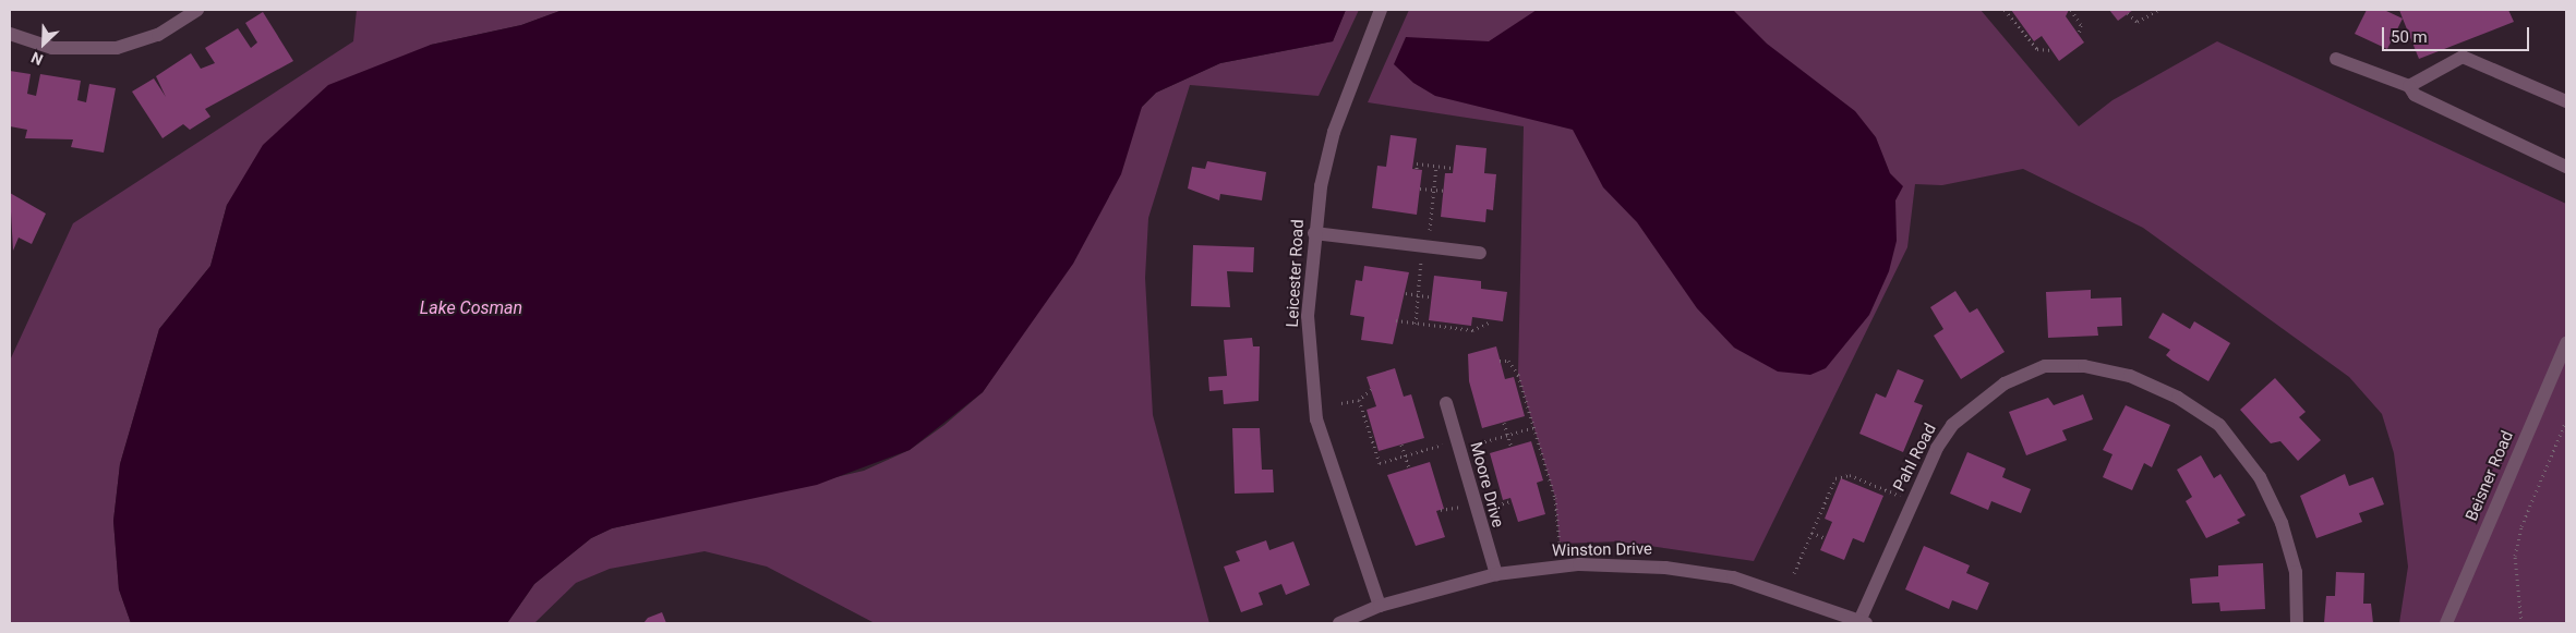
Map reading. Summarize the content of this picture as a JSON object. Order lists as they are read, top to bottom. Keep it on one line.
{"streets":{"street":["Leicester Road","Pahl Road","Beisner Road","Moore Drive","Winston Drive"]},"crossings":[["Leicester Road","Winston Drive"],["Pahl Road","Winston Drive"],["Moore Drive","Winston Drive"]],"water":["Lake Cosman"],"scale_bar":"50 m","north":"bottom left"}
